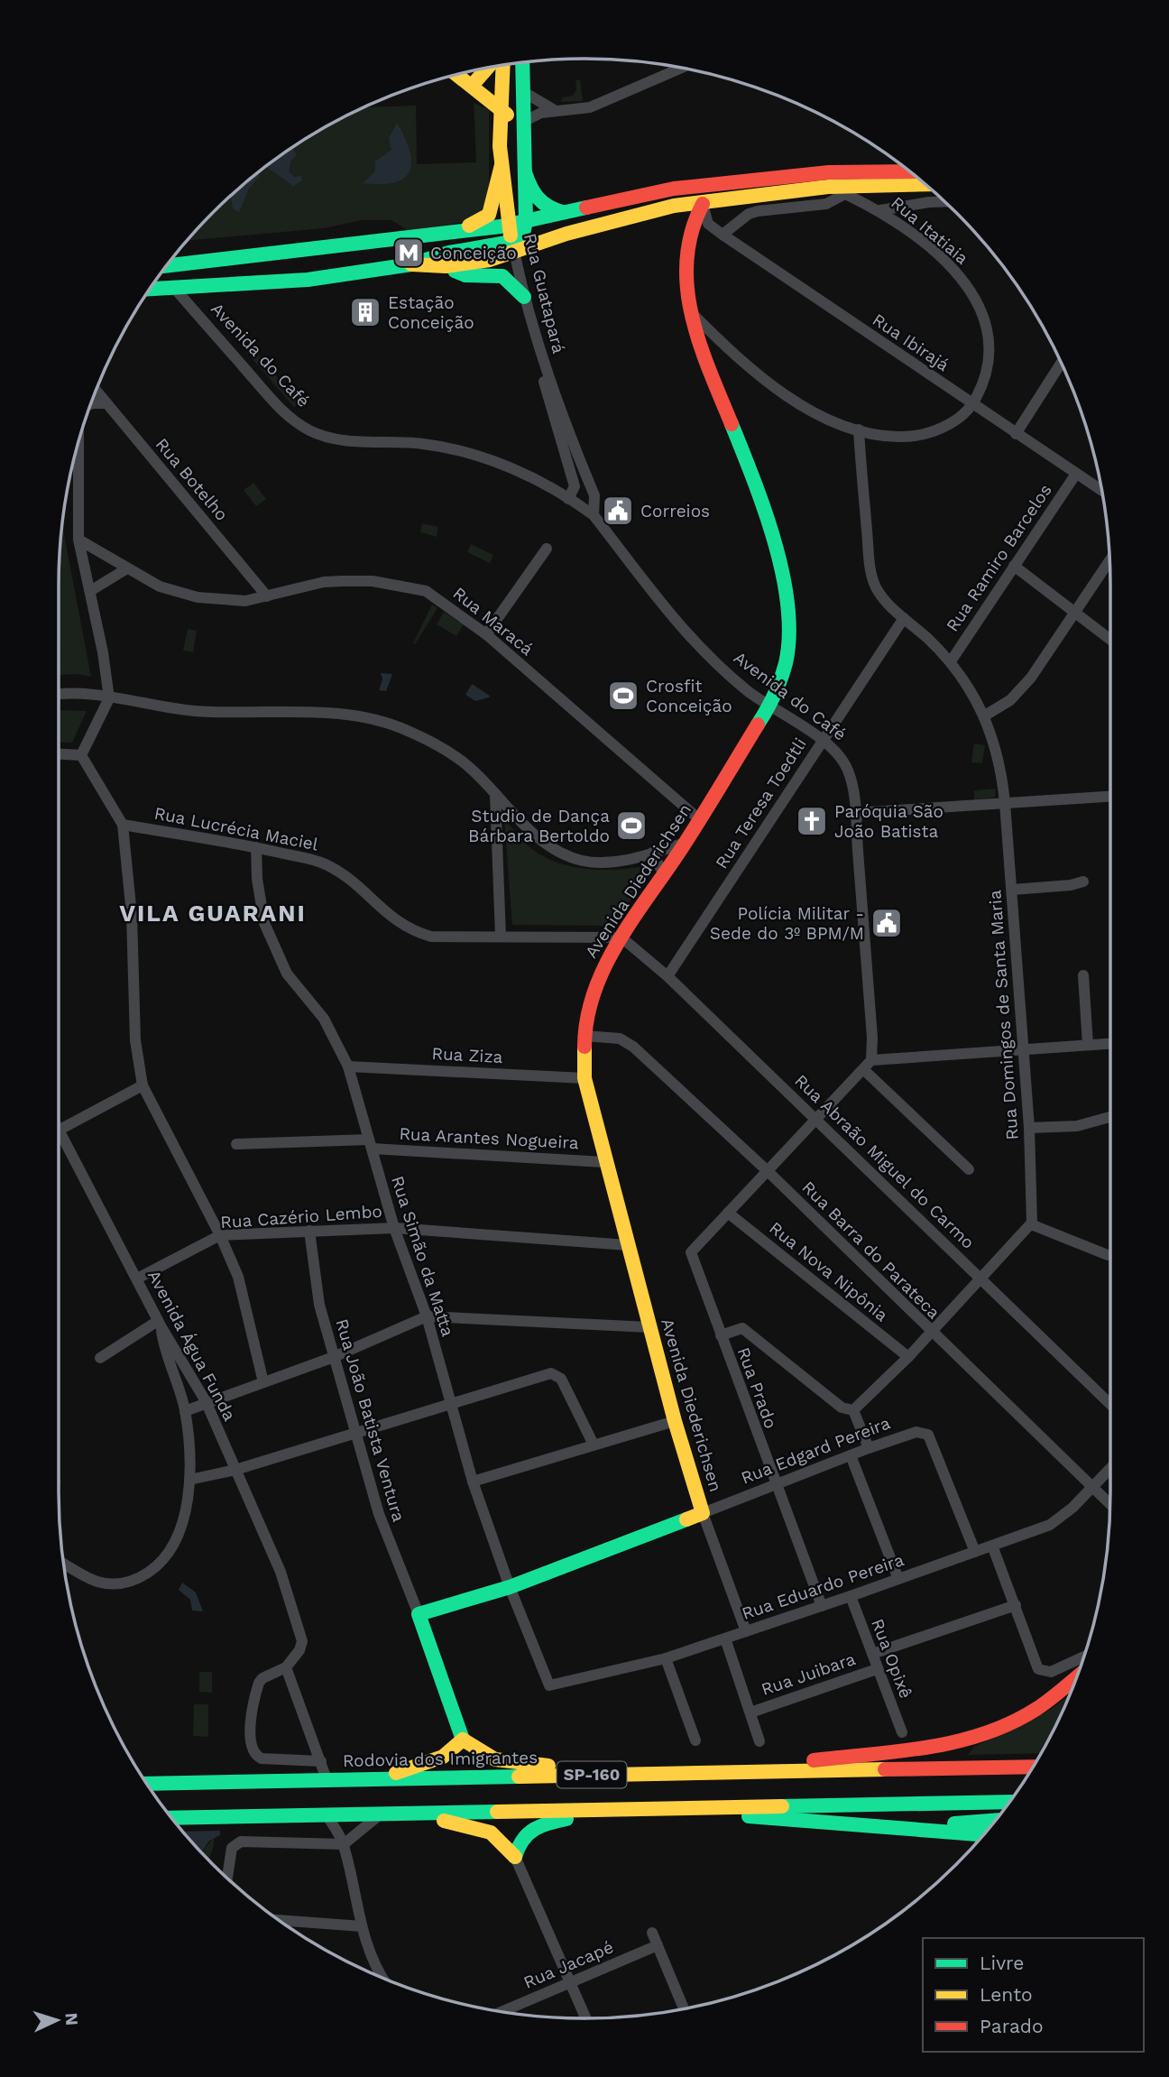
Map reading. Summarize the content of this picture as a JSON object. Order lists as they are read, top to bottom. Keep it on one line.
{"streets":{"main road":["Rua Guatapará","Avenida do Café","Avenida Diederichsen","Rua Edgard Pereira","Rodovia dos Imigrantes","SP-160"],"street":["Rua Itatiaia","Rua Ibirajá","Rua Botelho","Rua Ramiro Barcelos","Rua Maracá","Rua Teresa Toedtli","Rua Lucrécia Maciel","Rua Domingos de Santa Maria","Rua Ziza","Rua Arantes Nogueira","Rua Abraão Miguel do Carmo","Rua Cazério Lembo","Rua Barra do Parateca","Rua Simão da Matta","Rua Nova Nipônia","Avenida Água Funda","Rua Prado","Rua João Batista Ventura","Rua Eduardo Pereira","Rua Opixê","Rua Juibara","Rua Jacapé"]},"crossings":[["Rua Itatiaia","Rua Ibirajá"],["Rua Itatiaia","Avenida Diederichsen"],["Rua Itatiaia","Rua Domingos de Santa Maria"],["Rua Guatapará","Avenida do Café"],["Rua Ibirajá","Rua Ramiro Barcelos"],["Rua Ibirajá","Avenida Diederichsen"],["Avenida do Café","Rua Teresa Toedtli"],["Avenida do Café","Avenida Diederichsen"],["Rua Botelho","Rua Maracá"],["Rua Ramiro Barcelos","Rua Domingos de Santa Maria"],["Rua Maracá","Avenida Diederichsen"],["Rua Teresa Toedtli","Rua Domingos de Santa Maria"],["Rua Teresa Toedtli","Rua Abraão Miguel do Carmo"],["Rua Lucrécia Maciel","Avenida Diederichsen"],["Rua Lucrécia Maciel","Rua Abraão Miguel do Carmo"],["Rua Lucrécia Maciel","Rua Simão da Matta"],["Avenida Diederichsen","Rua Ziza"],["Avenida Diederichsen","Rua Arantes Nogueira"],["Avenida Diederichsen","Rua Abraão Miguel do Carmo"],["Avenida Diederichsen","Rua Cazério Lembo"],["Avenida Diederichsen","Rua Barra do Parateca"],["Avenida Diederichsen","Rua Edgard Pereira"],["Avenida Diederichsen","Rua Eduardo Pereira"],["Rua Ziza","Rua Simão da Matta"],["Rua Arantes Nogueira","Rua Simão da Matta"],["Rua Cazério Lembo","Rua Simão da Matta"],["Rua Cazério Lembo","Avenida Água Funda"],["Rua Cazério Lembo","Rua João Batista Ventura"],["Rua Barra do Parateca","Rua Eduardo Pereira"],["Rua Simão da Matta","Rua Edgard Pereira"],["Rua Simão da Matta","Rua Eduardo Pereira"],["Rua Nova Nipônia","Rua Prado"],["Rua Prado","Rua Edgard Pereira"],["Rua Prado","Rua Eduardo Pereira"],["Rua João Batista Ventura","Rua Edgard Pereira"],["Rua Edgard Pereira","Rua Eduardo Pereira"],["Rua Eduardo Pereira","Rua Opixê"],["Rua Opixê","Rua Juibara"]],"districts":["VILA GUARANI"],"places":{"metro station":["Conceição"],"building":["Estação Conceição"],"public building":["Correios","Polícia Militar - Sede do 3º BPM/M"],"sports":["Crosfit Conceição","Studio de Dança Bárbara Bertoldo"],"church":["Paróquia São João Batista"]},"legend":["Livre","Lento","Parado"],"north":"right"}
